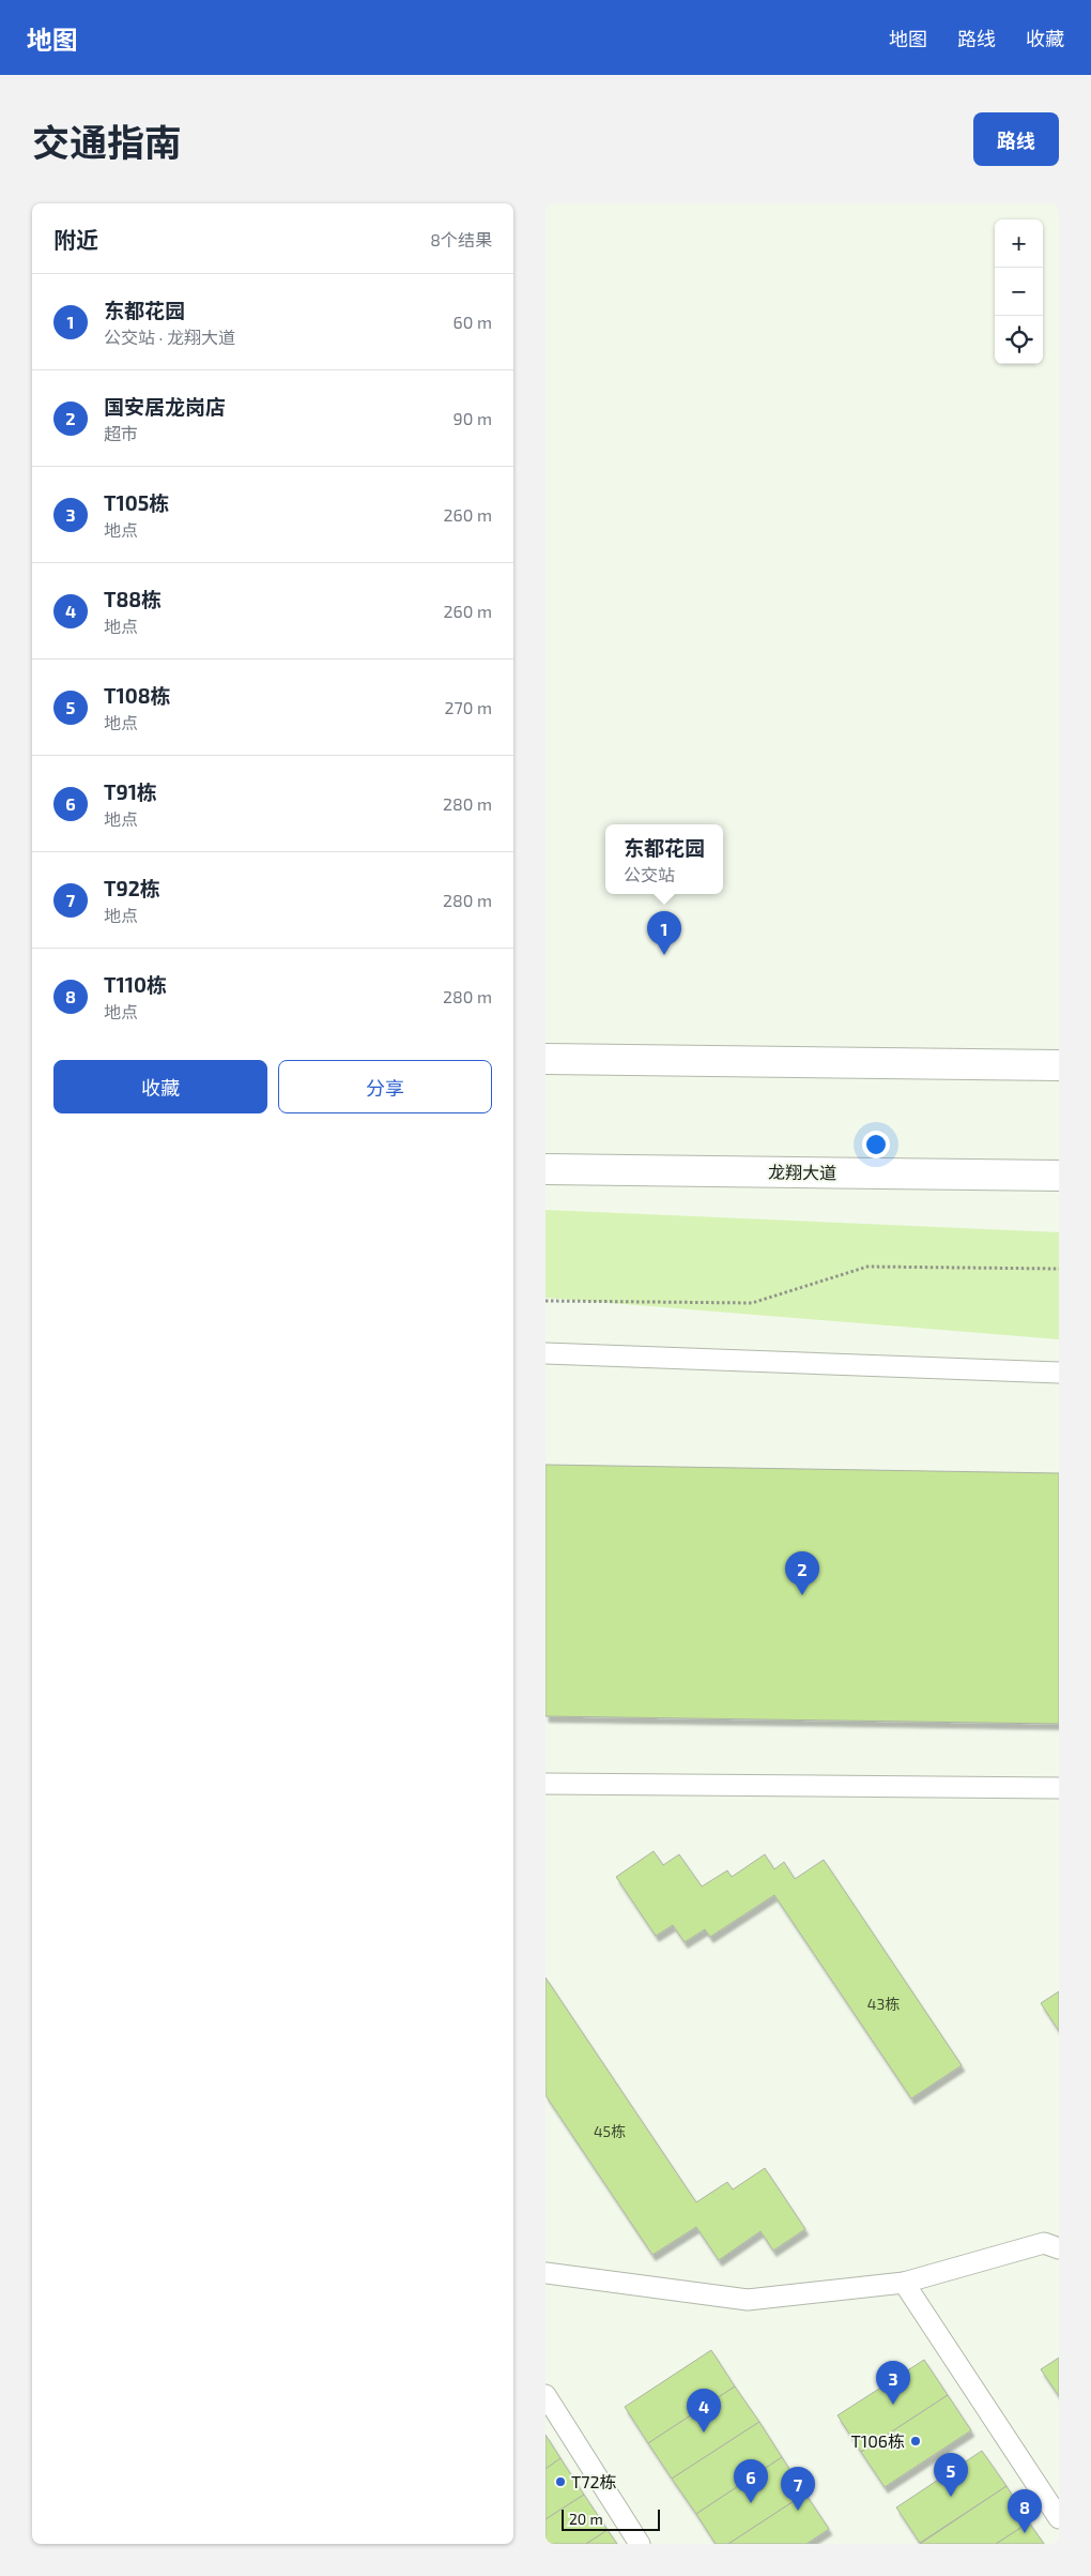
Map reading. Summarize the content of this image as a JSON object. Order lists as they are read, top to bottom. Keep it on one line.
{"streets":{"main road":["龙翔大道"]},"places":["T106栋","T72栋"],"house_numbers":["43栋","45栋"],"scale_bar":"20 m","page":{"header":"地图","nav":["地图","路线","收藏"],"title":"交通指南","buttons":["路线",["收藏","分享"]],"heading":["附近","8个结果"],"map_buttons":["+","−"],"list":[{"mark":"1","name":"东都花园","note":"公交站 · 龙翔大道","value":"60 m"},{"mark":"2","name":"国安居龙岗店","note":"超市","value":"90 m"},{"mark":"3","name":"T105栋","note":"地点","value":"260 m"},{"mark":"4","name":"T88栋","note":"地点","value":"260 m"},{"mark":"5","name":"T108栋","note":"地点","value":"270 m"},{"mark":"6","name":"T91栋","note":"地点","value":"280 m"},{"mark":"7","name":"T92栋","note":"地点","value":"280 m"},{"mark":"8","name":"T110栋","note":"地点","value":"280 m"}],"popup":["东都花园","公交站"],"pins":["1","2","3","4","5","6","7","8"],"scale":"20 m"}}
